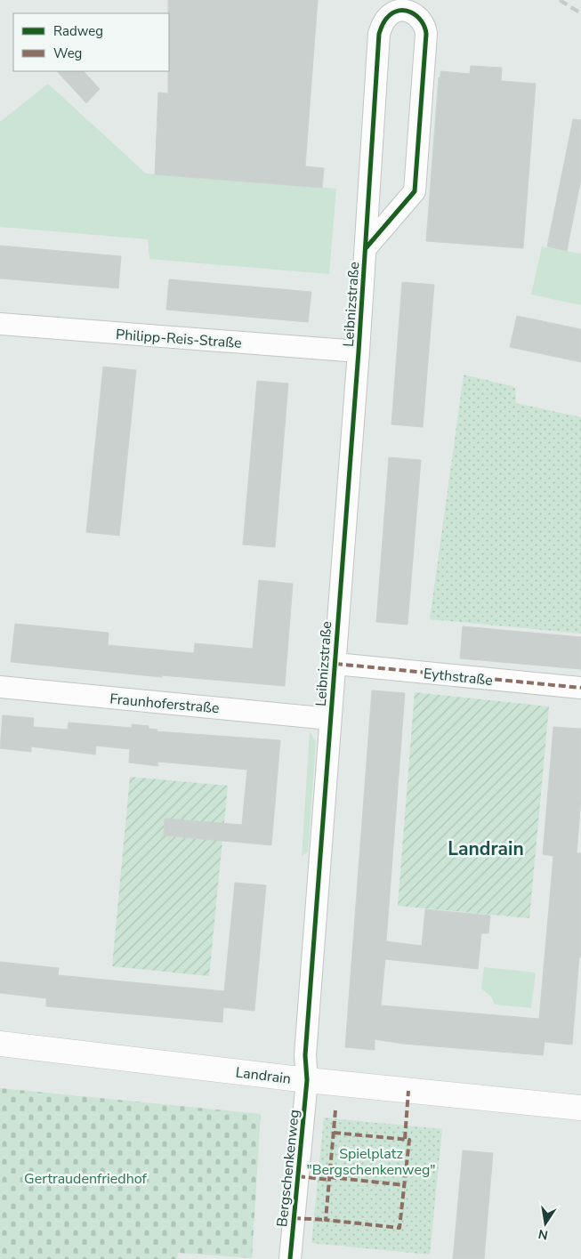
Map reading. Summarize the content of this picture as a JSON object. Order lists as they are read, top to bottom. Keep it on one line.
{"streets":{"street":["Leibnizstraße","Philipp-Reis-Straße","Eythstraße","Fraunhoferstraße","Landrain","Bergschenkenweg"]},"crossings":[["Leibnizstraße","Philipp-Reis-Straße"],["Leibnizstraße","Eythstraße"],["Leibnizstraße","Fraunhoferstraße"],["Leibnizstraße","Landrain"],["Leibnizstraße","Bergschenkenweg"],["Landrain","Bergschenkenweg"]],"districts":["Landrain"],"parks":["Spielplatz \"Bergschenkenweg\"","Gertraudenfriedhof"],"legend":["Radweg","Weg"],"north":"bottom"}
